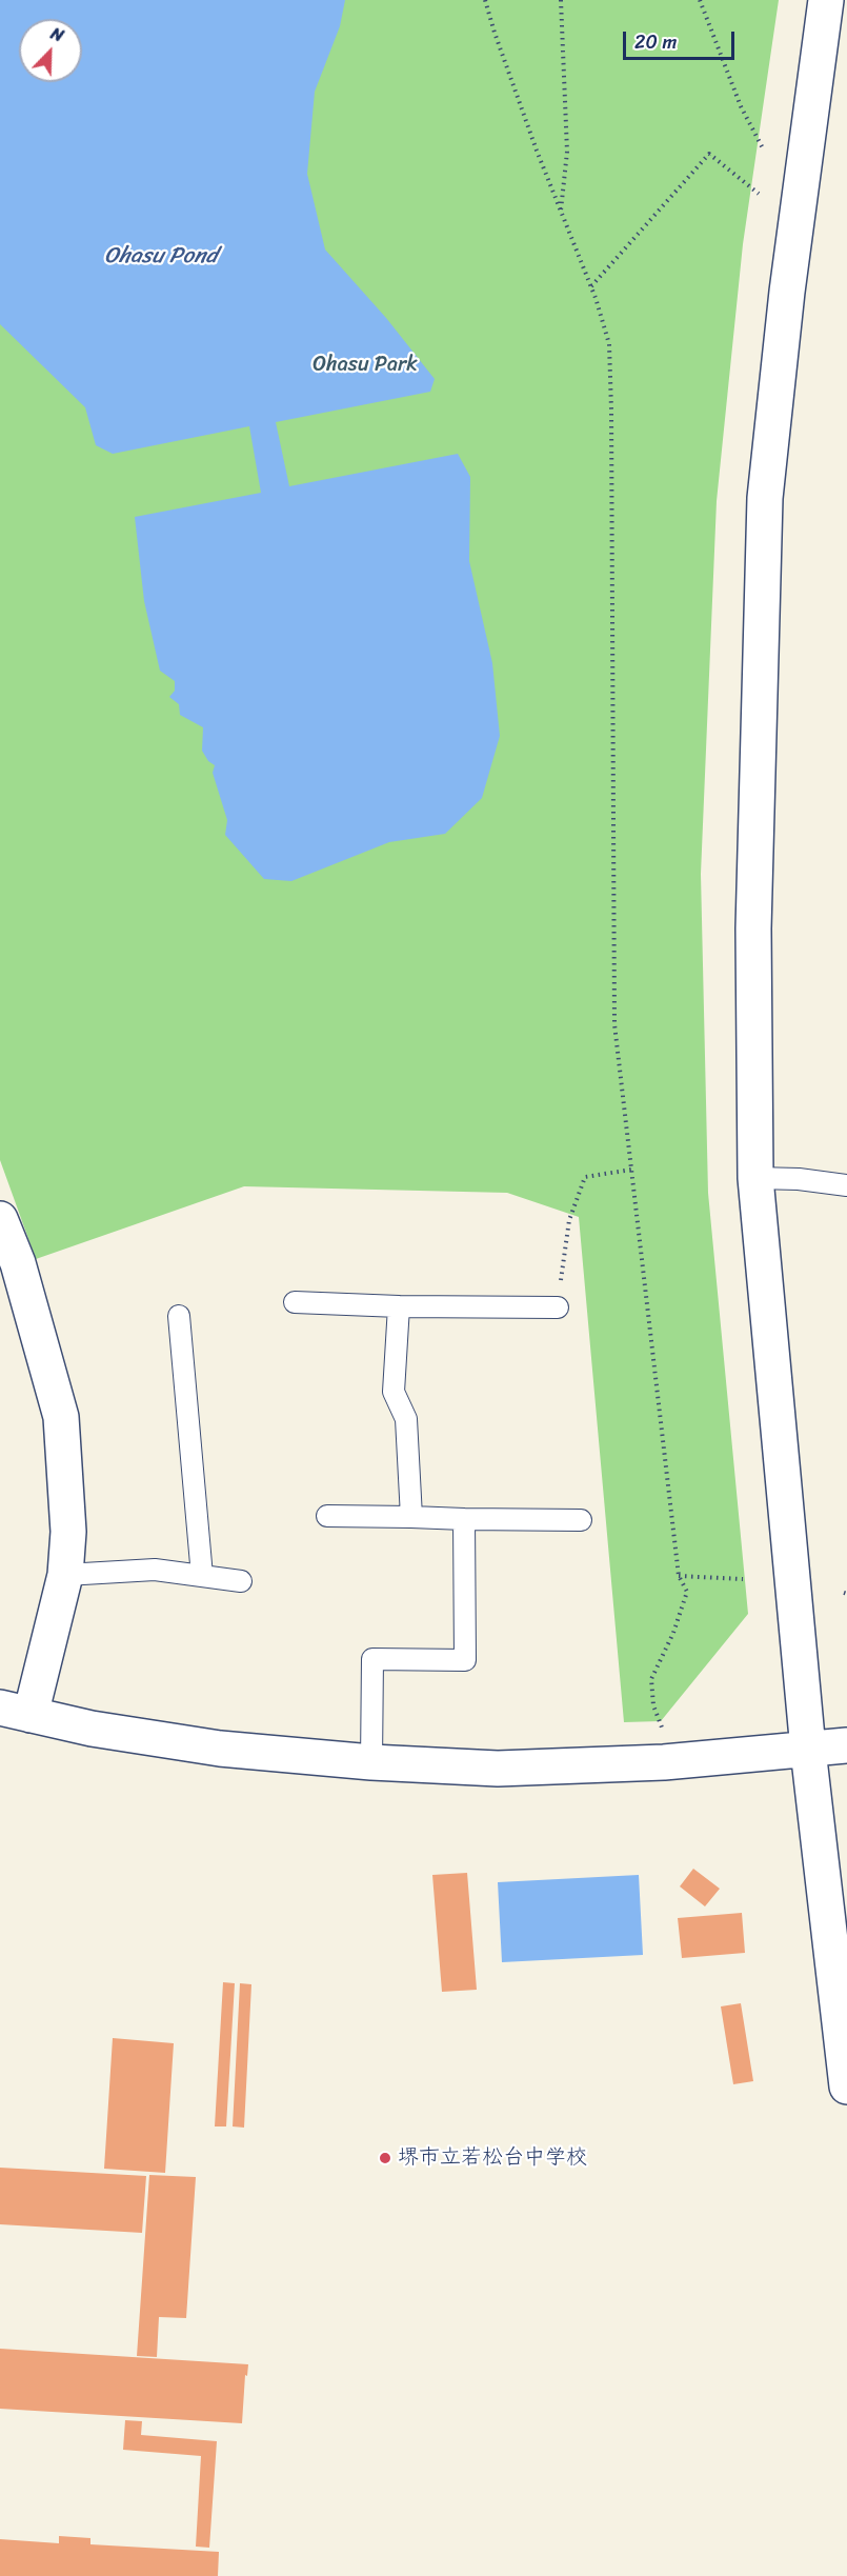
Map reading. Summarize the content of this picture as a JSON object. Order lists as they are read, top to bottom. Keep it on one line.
{"water":["Ohasu Pond"],"parks":["Ohasu Park"],"places":["堺市立若松台中学校"],"scale_bar":"20 m","north":"top right"}
